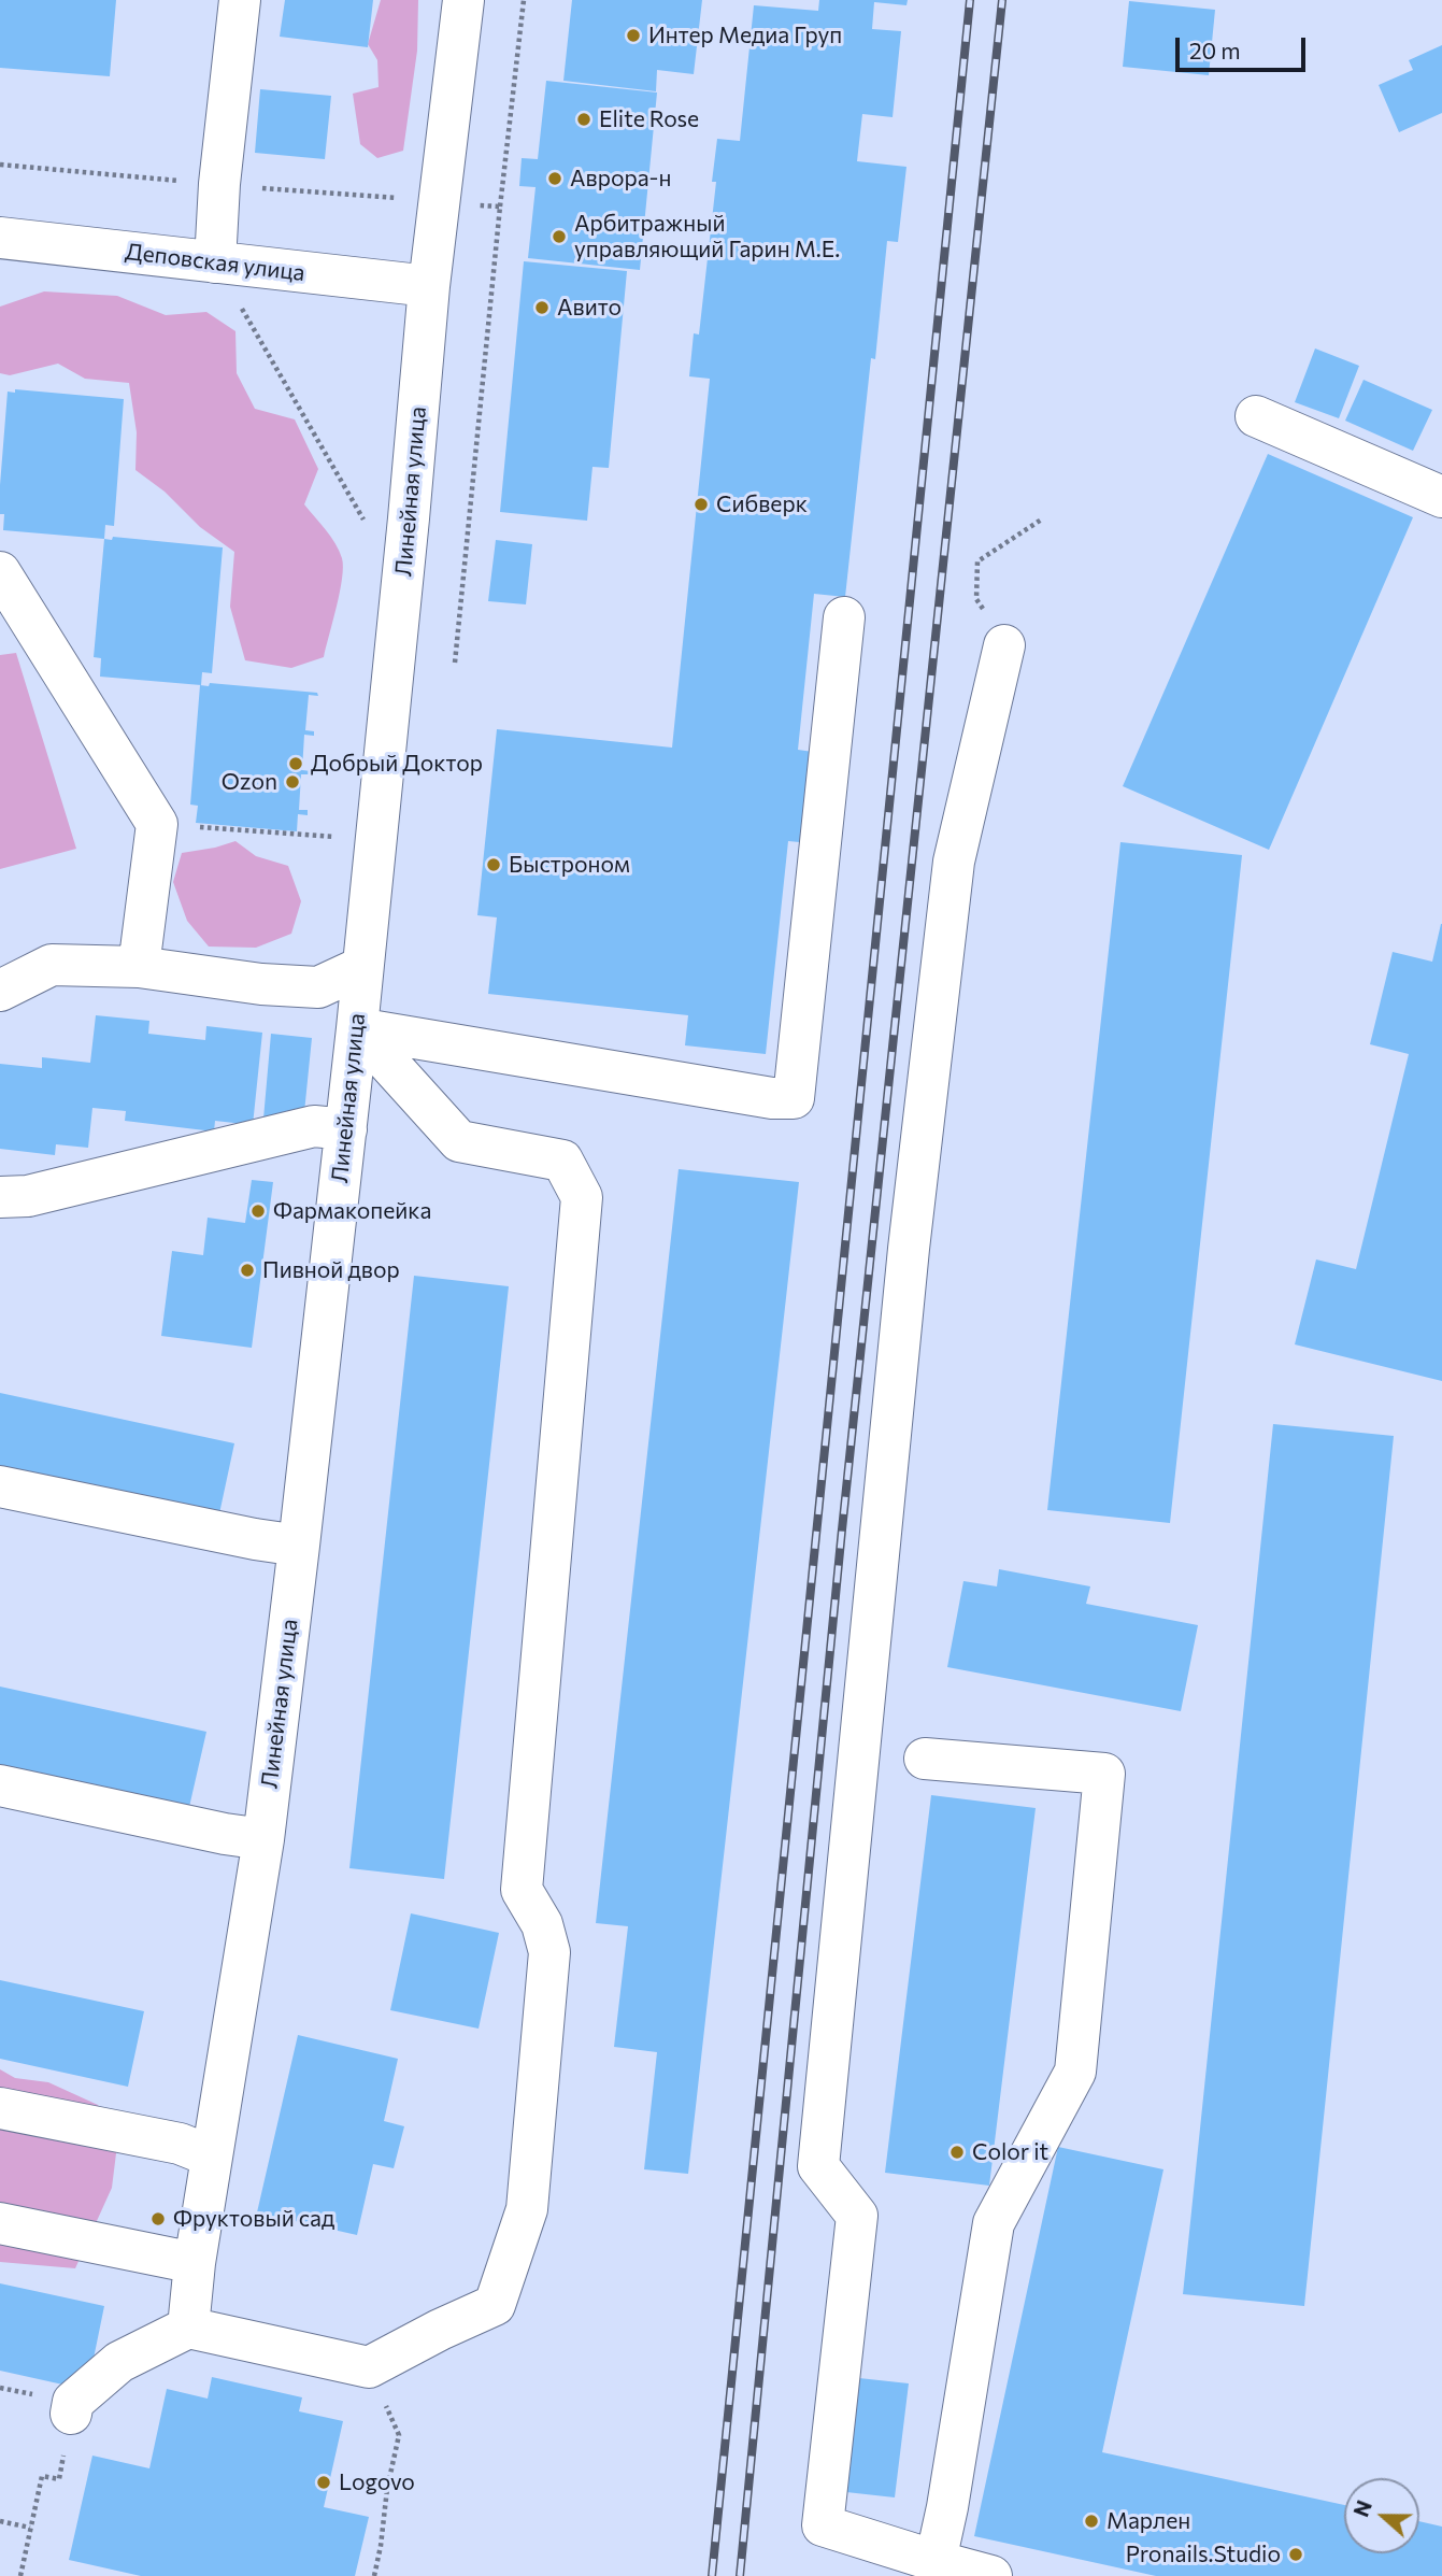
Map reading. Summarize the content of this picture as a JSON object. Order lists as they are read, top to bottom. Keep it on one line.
{"streets":{"street":["Деповская улица","Линейная улица"]},"crossings":[["Деповская улица","Линейная улица"]],"places":["Интер Медиа Груп","Elite Rose","Аврора-н","Арбитражный управляющий Гарин М.Е.","Авито","Сибверк","Добрый Доктор","Ozon","Быстроном","Фармакопейка","Пивной двор","Color it","Фруктовый сад","Logovo","Марлен","Pronails.Studio"],"scale_bar":"20 m","north":"left"}
